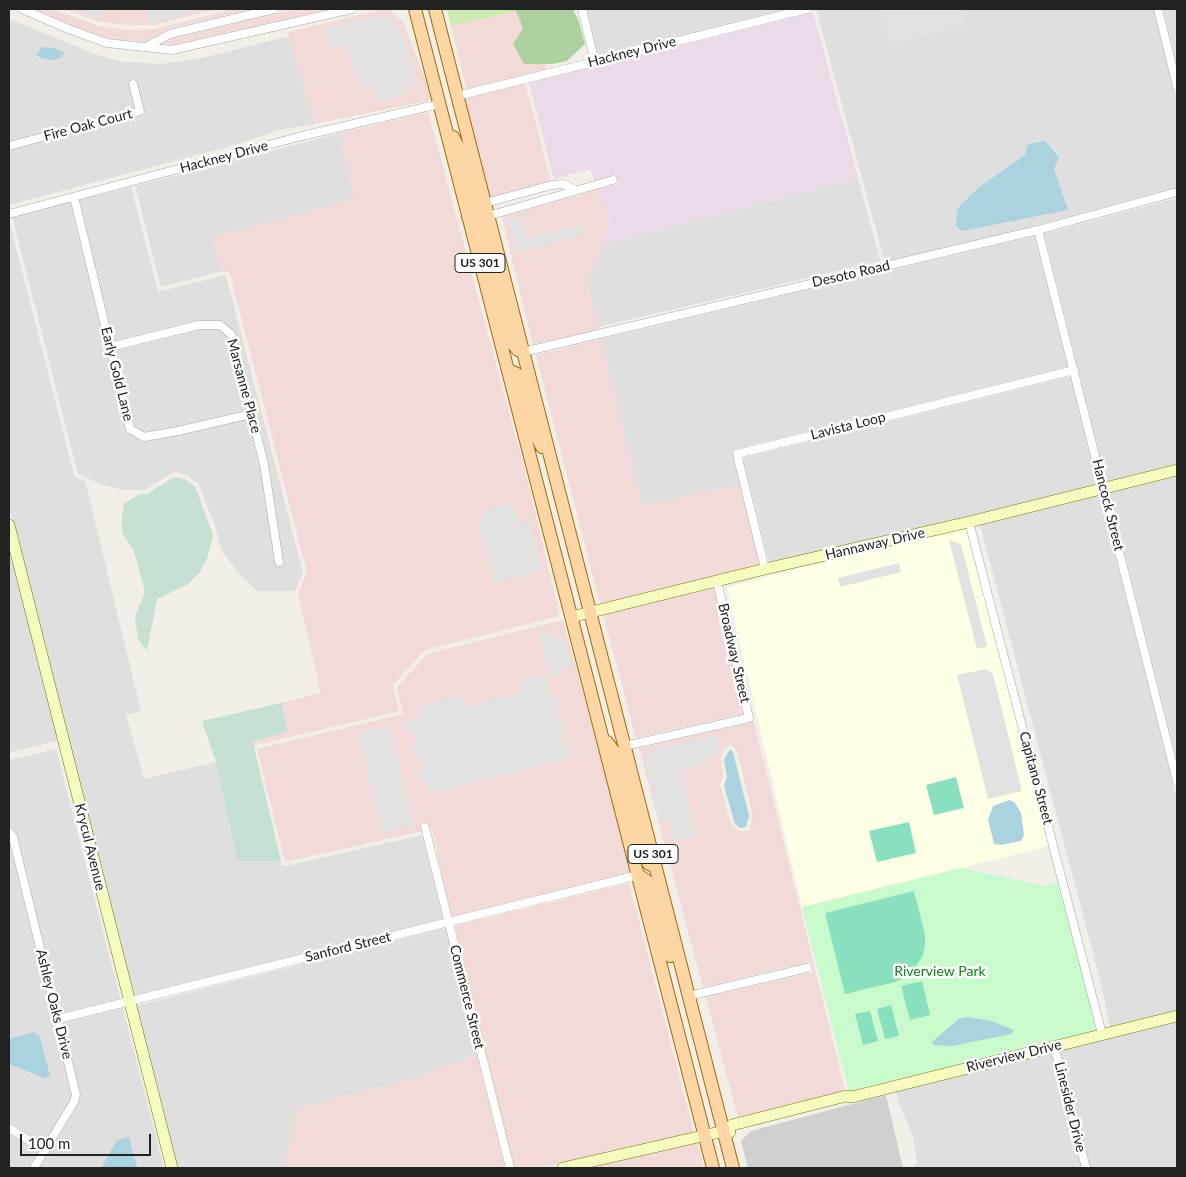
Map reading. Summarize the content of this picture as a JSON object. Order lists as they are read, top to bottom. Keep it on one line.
{"streets":{"main road":["US 301"],"street":["Hackney Drive","Fire Oak Court","Desoto Road","Early Gold Lane","Marsanne Place","Lavista Loop","Hancock Street","Hannaway Drive","Broadway Street","Capitano Street","Krycul Avenue","Sanford Street","Commerce Street","Ashley Oaks Drive","Riverview Drive","Linesider Drive"]},"crossings":[["Hackney Drive","US 301"],["Hackney Drive","Early Gold Lane"],["US 301","Desoto Road"],["US 301","Hannaway Drive"],["US 301","Broadway Street"],["US 301","Sanford Street"],["US 301","Riverview Drive"],["Desoto Road","Hancock Street"],["Early Gold Lane","Marsanne Place"],["Lavista Loop","Hancock Street"],["Lavista Loop","Hannaway Drive"],["Hancock Street","Hannaway Drive"],["Hannaway Drive","Broadway Street"],["Hannaway Drive","Capitano Street"],["Capitano Street","Riverview Drive"],["Krycul Avenue","Sanford Street"],["Sanford Street","Commerce Street"],["Sanford Street","Ashley Oaks Drive"],["Riverview Drive","Linesider Drive"]],"parks":["Riverview Park"],"scale_bar":"100 m"}
